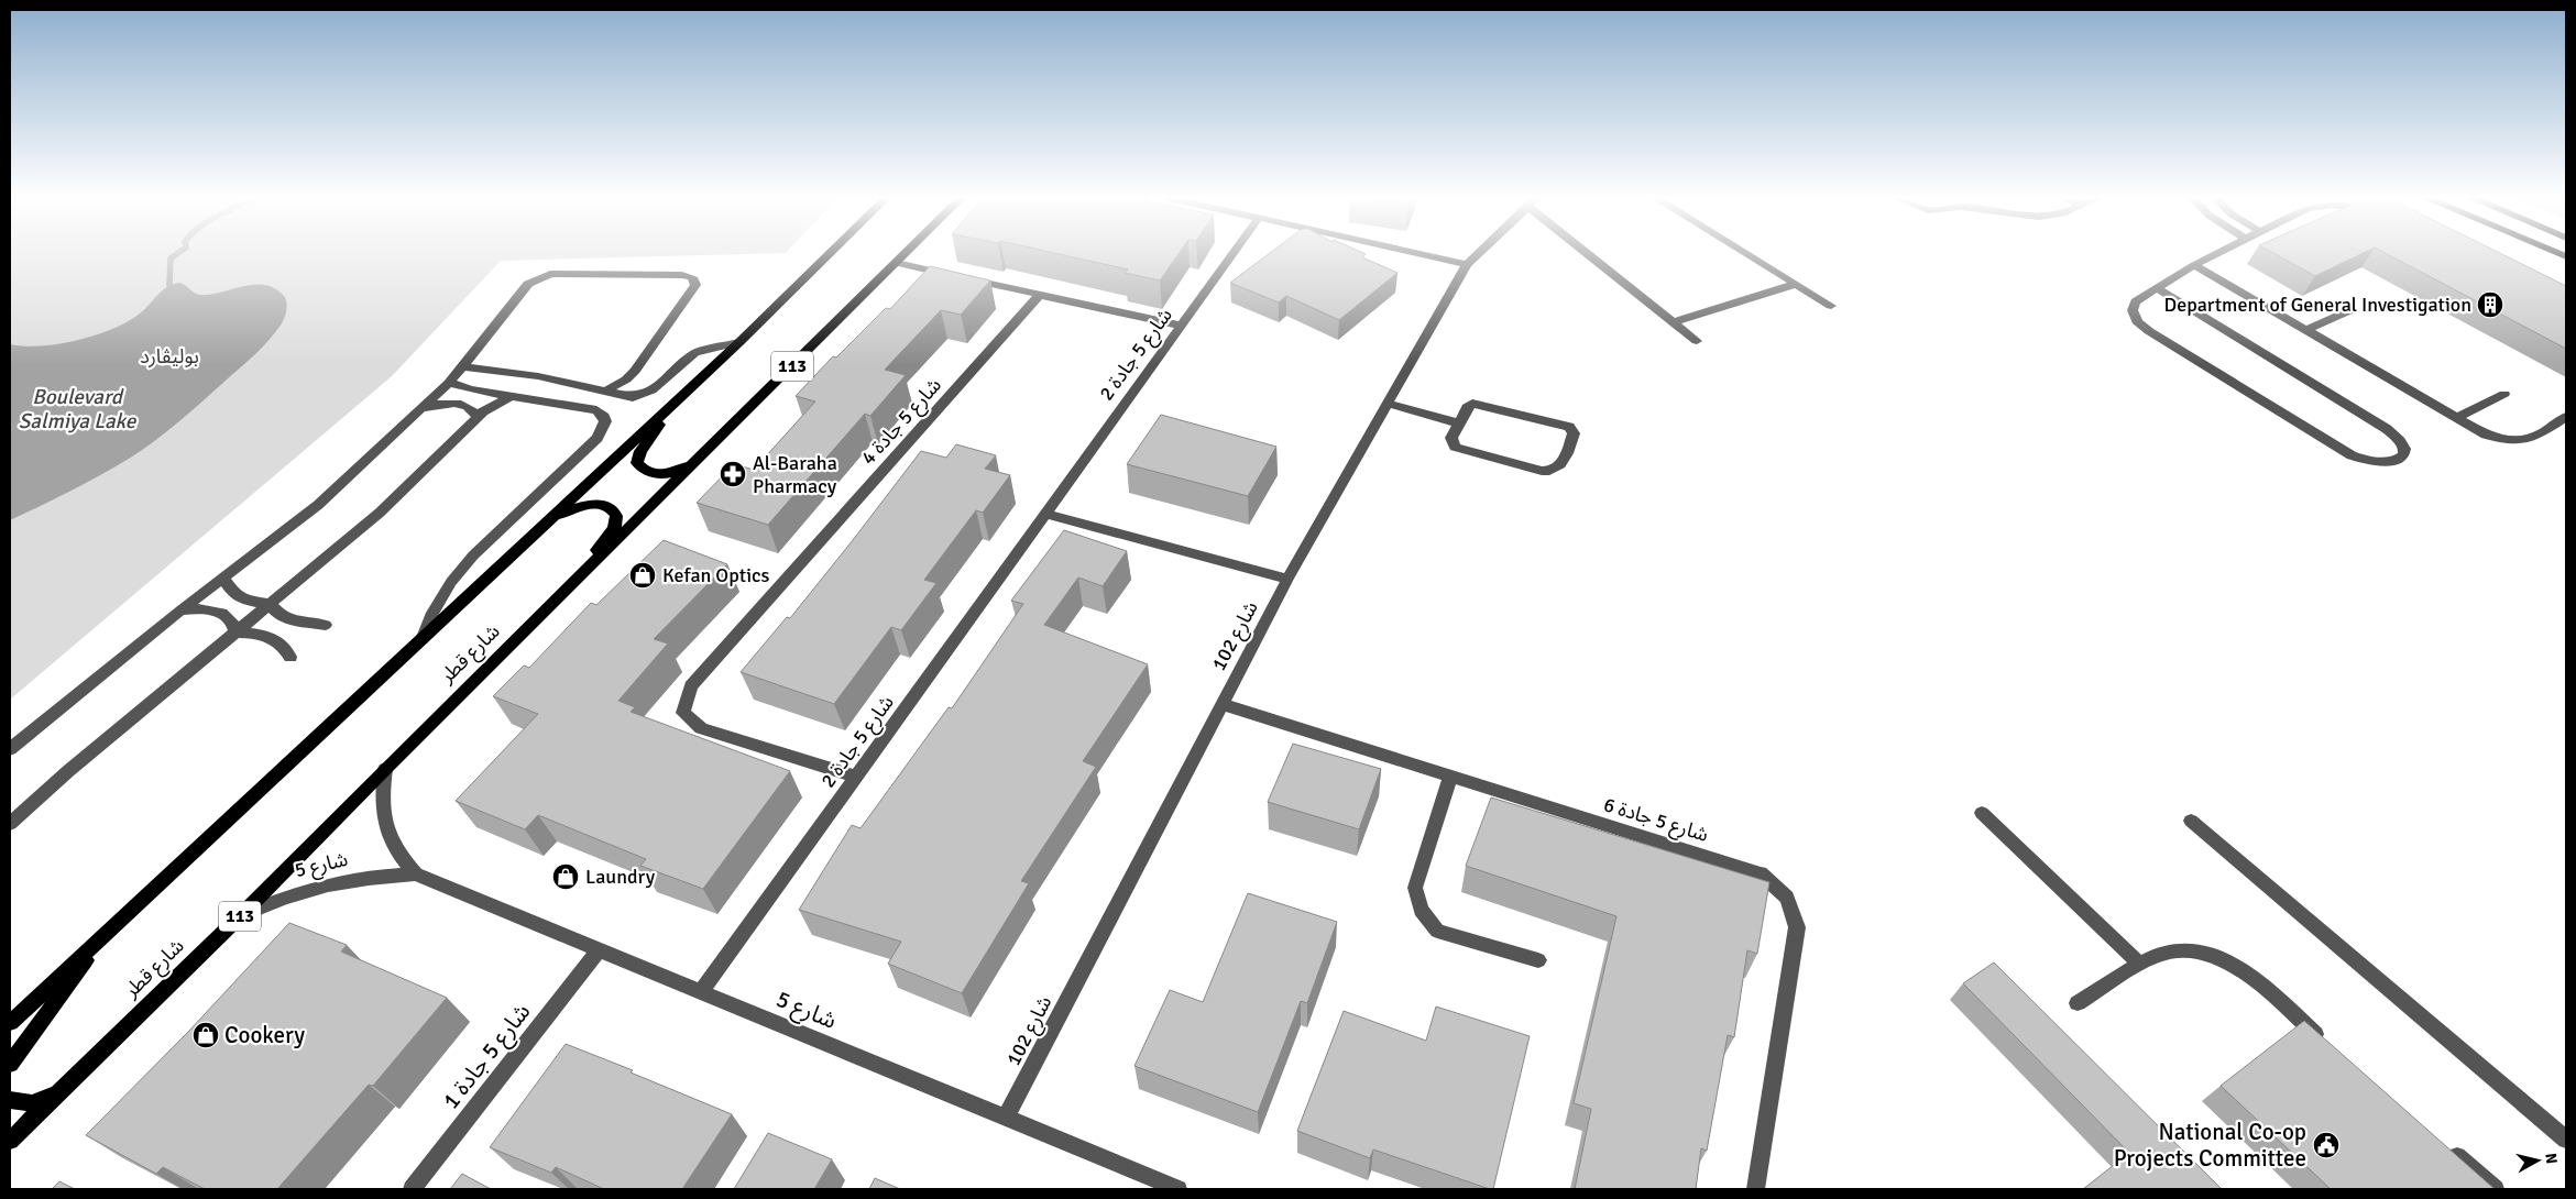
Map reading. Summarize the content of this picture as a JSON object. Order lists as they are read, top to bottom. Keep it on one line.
{"streets":{"main road":["113","شارع قطر"],"street":["شارع 5 جادة 2","شارع 5 جادة 4","شارع 102","شارع 5 جادة 6","شارع 5","شارع 5 جادة 1"]},"crossings":[["شارع 5 جادة 2","شارع 5 جادة 4"],["شارع 5 جادة 2","شارع 5"],["شارع 102","شارع 5 جادة 6"],["شارع 102","شارع 5"],["شارع قطر","شارع 5"],["شارع 5","شارع 5 جادة 1"]],"water":["Boulevard Salmiya Lake"],"parks":["بوليڤارد"],"places":{"building":["Department of General Investigation"],"pharmacy":["Al-Baraha Pharmacy"],"shop":["Kefan Optics","Laundry","Cookery"],"public building":["National Co-op Projects Committee"]},"north":"right"}
